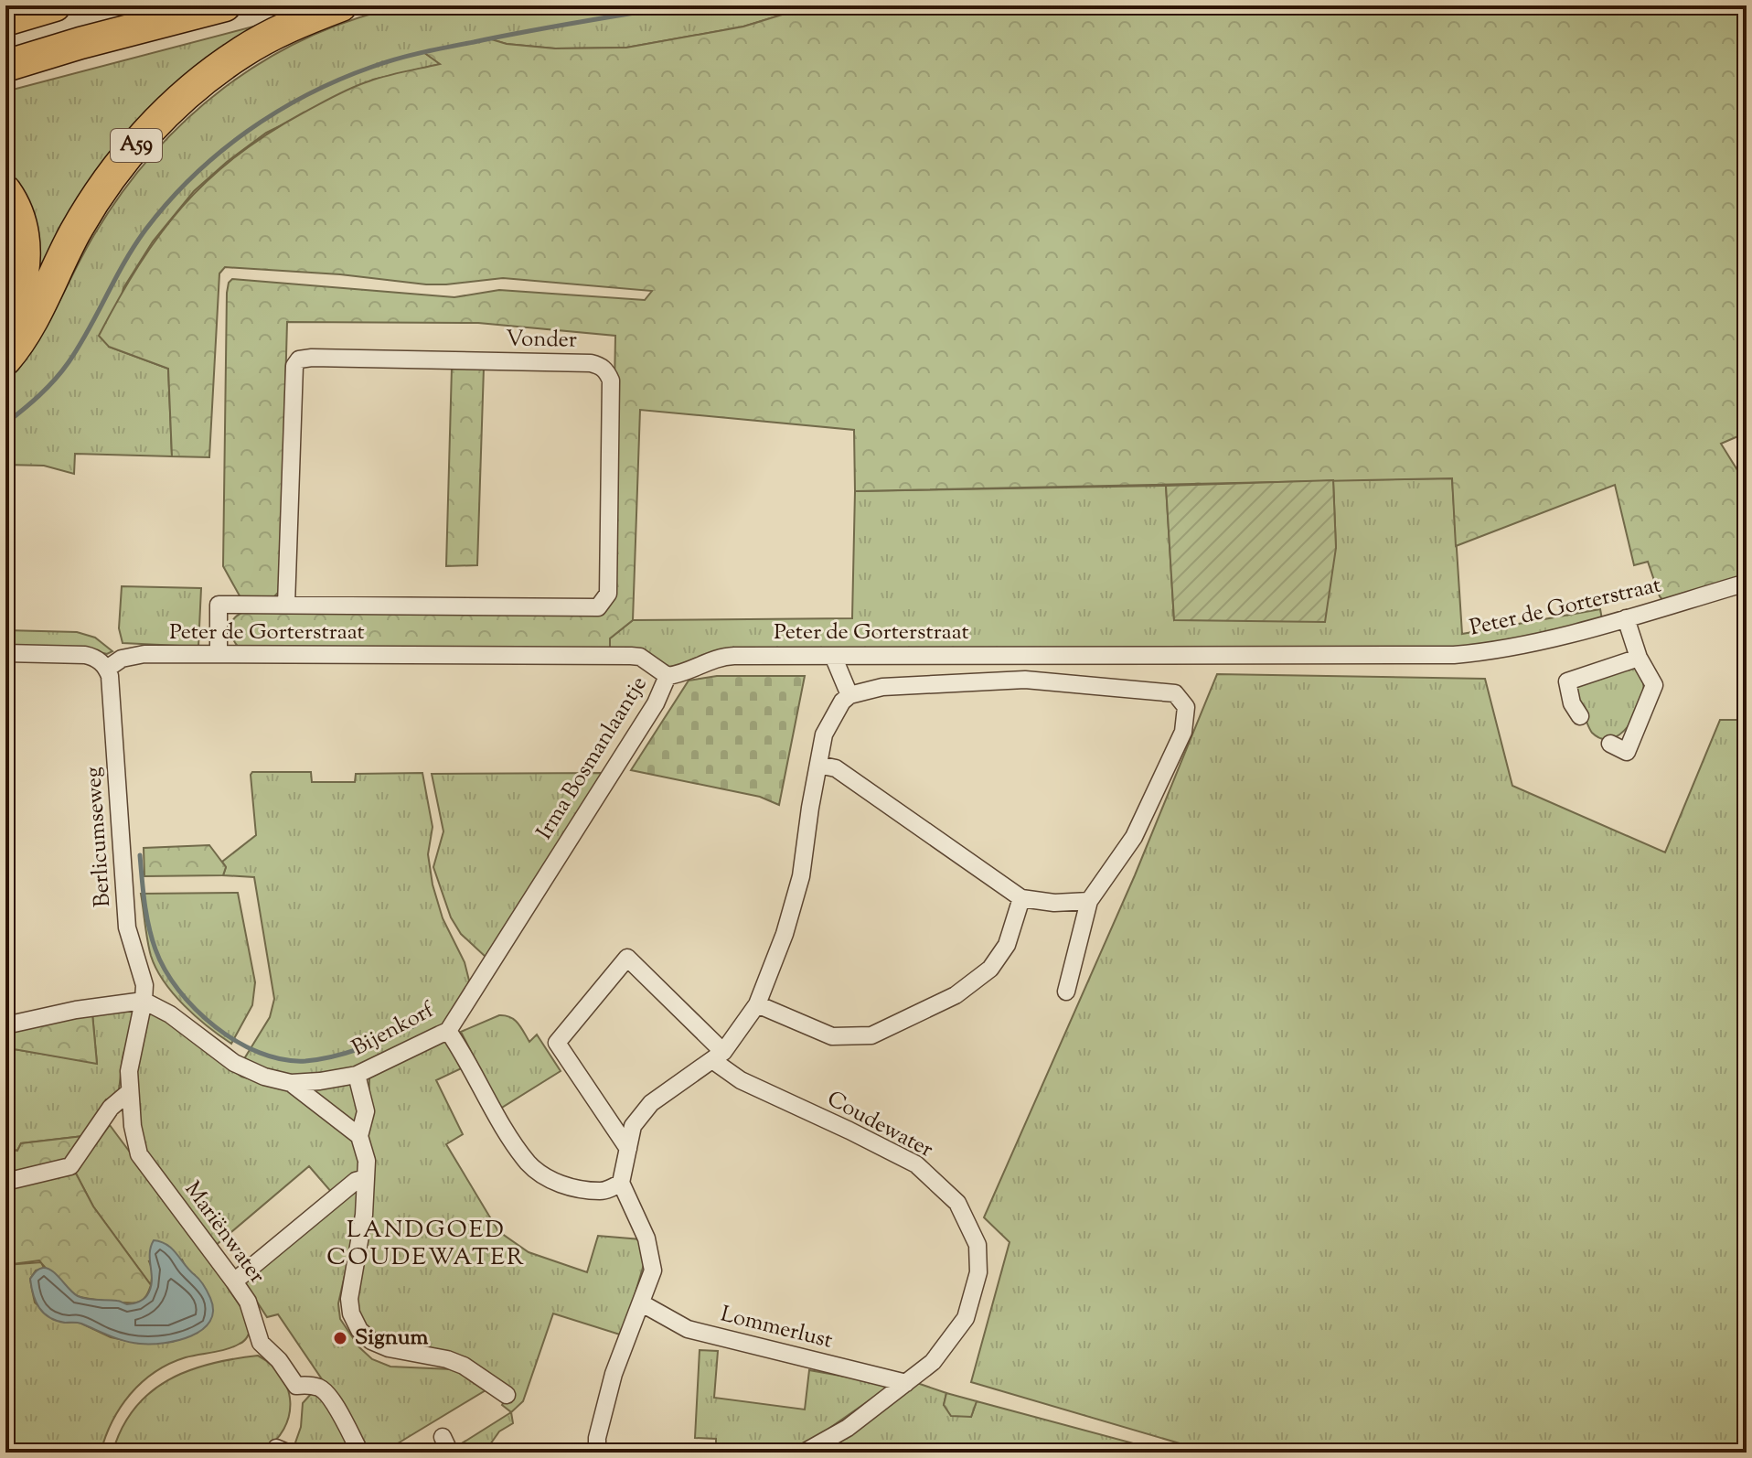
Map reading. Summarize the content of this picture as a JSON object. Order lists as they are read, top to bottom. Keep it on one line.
{"streets":{"highway":["A59"],"street":["Vonder","Peter de Gorterstraat","Irma Bosmanlaantje","Berlicumseweg","Bijenkorf","Coudewater","Mariënwater","Lommerlust"]},"crossings":[["Vonder","Peter de Gorterstraat"],["Peter de Gorterstraat","Irma Bosmanlaantje"],["Peter de Gorterstraat","Berlicumseweg"],["Irma Bosmanlaantje","Bijenkorf"],["Berlicumseweg","Bijenkorf"],["Berlicumseweg","Mariënwater"],["Bijenkorf","Mariënwater"],["Coudewater","Lommerlust"]],"districts":["LANDGOED COUDEWATER"],"places":["Signum"]}
